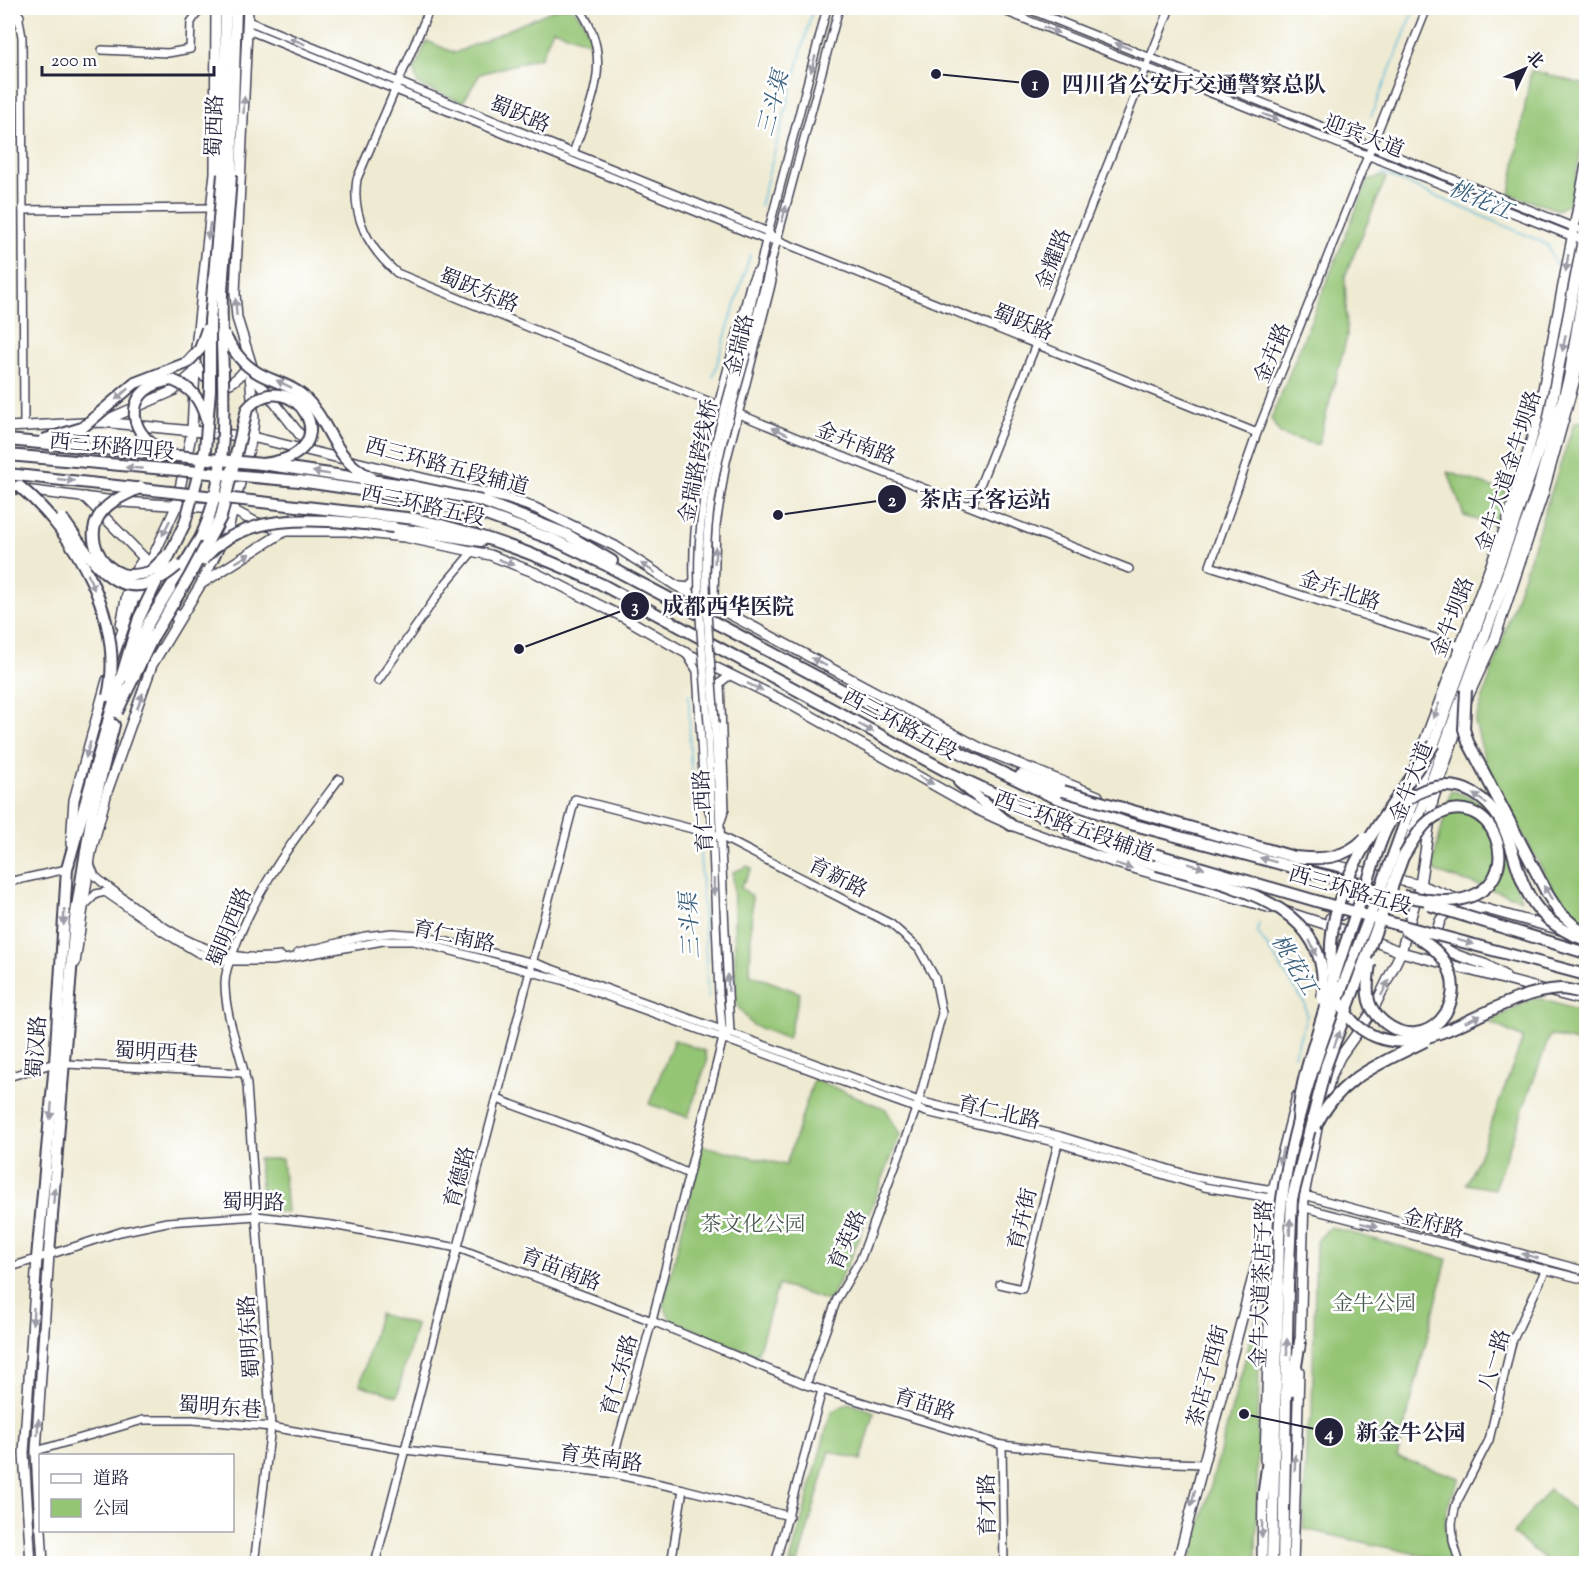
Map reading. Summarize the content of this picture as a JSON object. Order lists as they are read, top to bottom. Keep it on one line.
{"streets":{"highway":["蜀西路","西三环路四段","金牛大道金牛坝路","西三环路五段","金牛大道","蜀汉路","金牛大道茶店子路"],"main road":["西三环路五段辅道","金牛坝路","金府路","茶店子西街"],"street":["蜀跃路","迎宾大道","金耀路","蜀跃东路","金瑞路","金卉路","金卉南路","金瑞路跨线桥","金卉北路","育仁西路","育新路","蜀明西路","育仁南路","蜀明西巷","育仁北路","育德路","蜀明路","育卉街","育英路","育苗南路","蜀明东路","八一路","育仁东路","育苗路","蜀明东巷","育英南路","育才路"]},"crossings":[["蜀跃路","蜀西路"],["蜀跃路","金耀路"],["蜀跃路","蜀跃东路"],["蜀跃路","金瑞路"],["蜀跃路","金卉路"],["迎宾大道","金耀路"],["迎宾大道","金卉路"],["迎宾大道","金牛大道金牛坝路"],["迎宾大道","金牛坝路"],["金耀路","金卉南路"],["蜀跃东路","金瑞路"],["蜀跃东路","金卉南路"],["金瑞路","金卉南路"],["金瑞路","金瑞路跨线桥"],["金瑞路","西三环路五段辅道"],["金卉路","金卉北路"],["西三环路四段","西三环路五段"],["金瑞路跨线桥","育仁西路"],["西三环路五段辅道","金牛坝路"],["金牛大道金牛坝路","金牛大道"],["金卉北路","金牛坝路"],["金牛大道","金牛大道茶店子路"],["育仁西路","育新路"],["育仁西路","育仁南路"],["育仁西路","育仁北路"],["育仁西路","育苗南路"],["育仁西路","育仁东路"],["育仁西路","育苗路"],["育新路","育仁北路"],["育新路","育德路"],["育新路","育英路"],["蜀明西路","育仁南路"],["蜀明西路","蜀明西巷"],["蜀明西路","蜀明路"],["蜀明西路","蜀明东路"],["育仁南路","育仁北路"],["育仁南路","育德路"],["蜀汉路","蜀明西巷"],["蜀汉路","蜀明路"],["蜀汉路","蜀明东巷"],["育仁北路","育卉街"],["育仁北路","金府路"],["育仁北路","育英路"],["育仁北路","茶店子西街"],["育德路","蜀明路"],["育德路","育苗南路"],["育德路","蜀明东巷"],["育德路","育英南路"],["蜀明路","育苗南路"],["蜀明路","蜀明东路"],["金府路","八一路"],["金府路","茶店子西街"],["育英路","育苗路"],["育苗南路","育仁东路"],["育苗南路","育苗路"],["蜀明东路","蜀明东巷"],["育仁东路","育苗路"],["育仁东路","育英南路"],["茶店子西街","育苗路"],["育苗路","育才路"],["蜀明东巷","育英南路"]],"one_way":["金卉南路"],"water":["三斗渠","桃花江"],"parks":["茶文化公园","金牛公园"],"places":["四川省公安厅交通警察总队","茶店子客运站","成都西华医院","新金牛公园"],"legend":["道路","公园"],"scale_bar":"200 m","north":"top right"}
